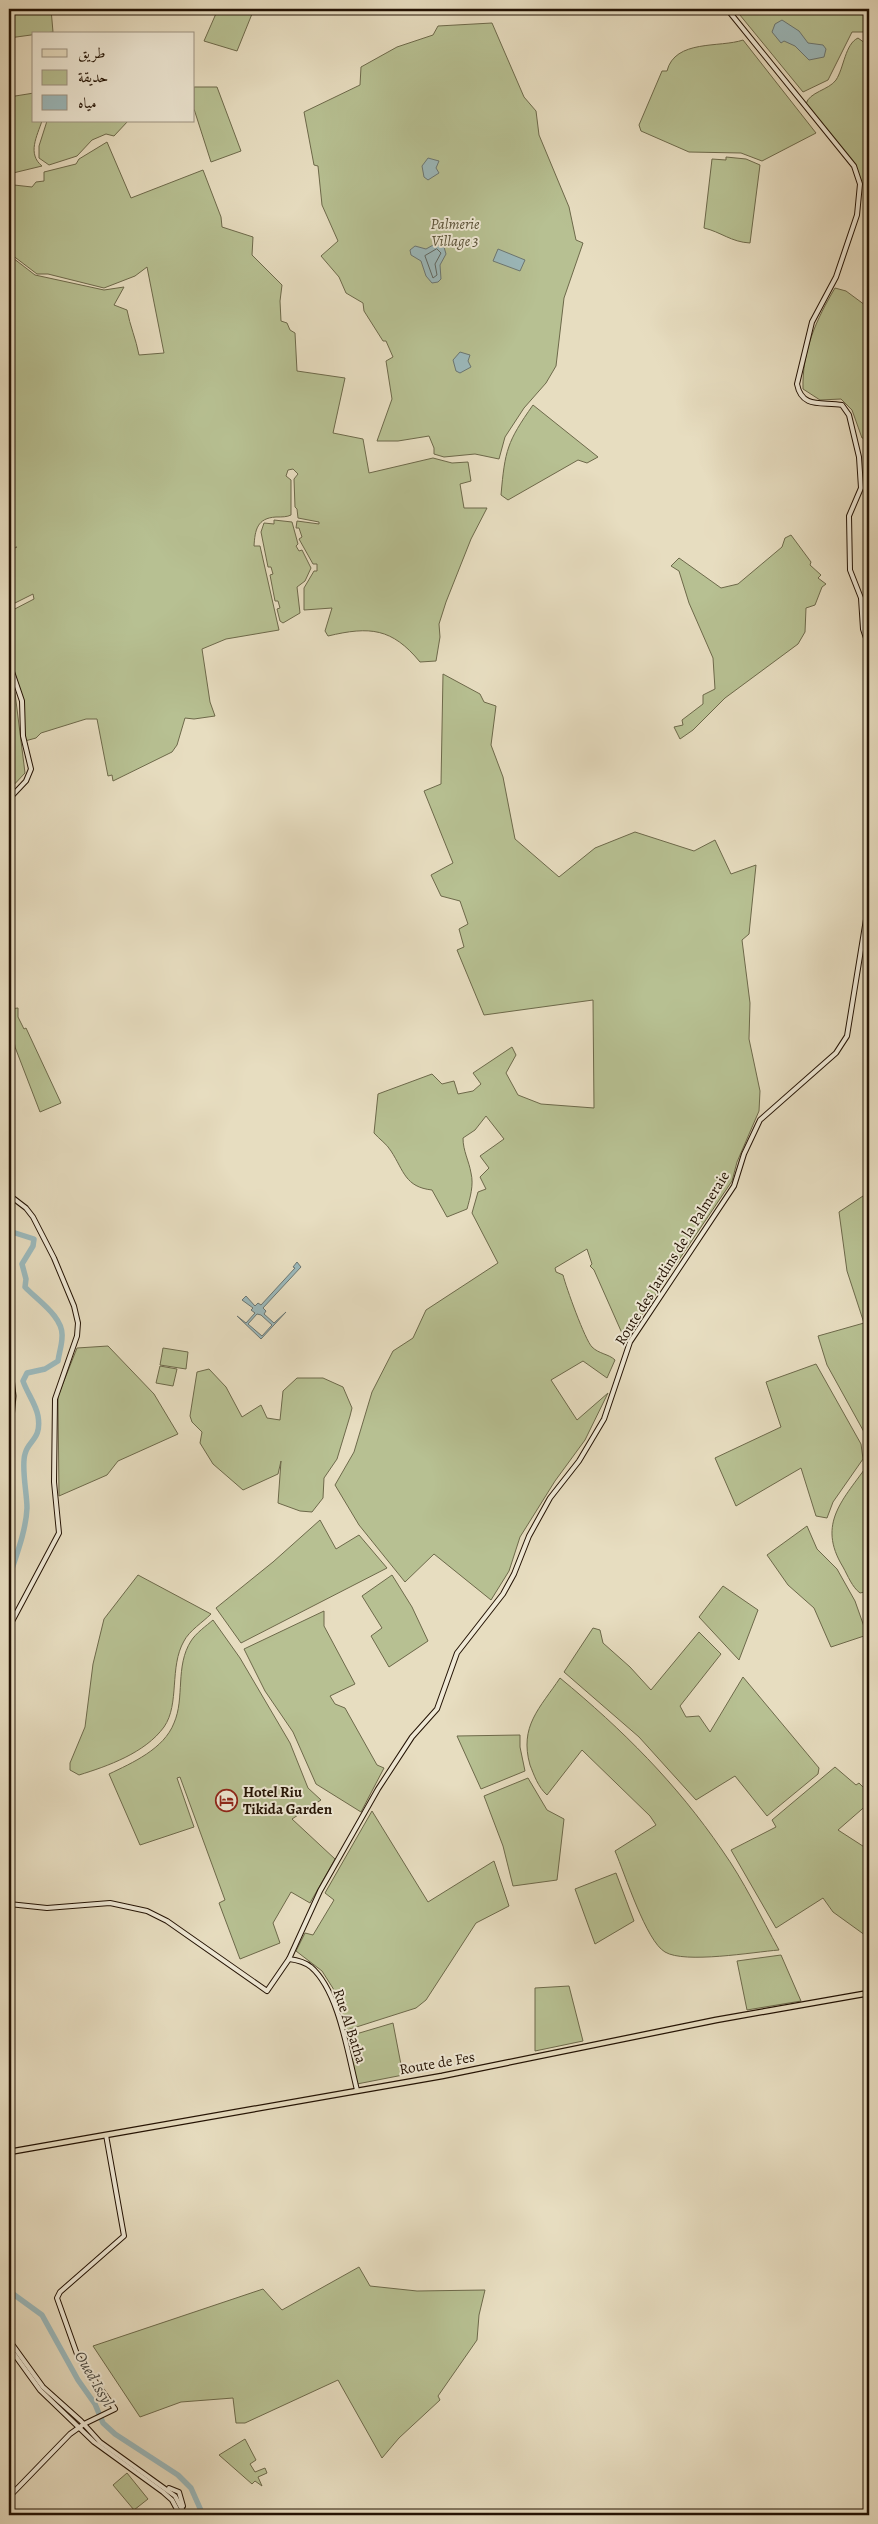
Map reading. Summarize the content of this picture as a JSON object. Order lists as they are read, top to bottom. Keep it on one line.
{"streets":{"main road":["Route de Fes"],"street":["Route des Jardins de la Palmeraie","Rue Al Batha"]},"crossings":[["Route des Jardins de la Palmeraie","Rue Al Batha"],["Rue Al Batha","Route de Fes"]],"water":["Oued Issyl"],"parks":["Palmerie Village 3"],"places":{"hotel":["Hotel Riu Tikida Garden"]},"legend":["طريق","حديقة","مياه"]}
